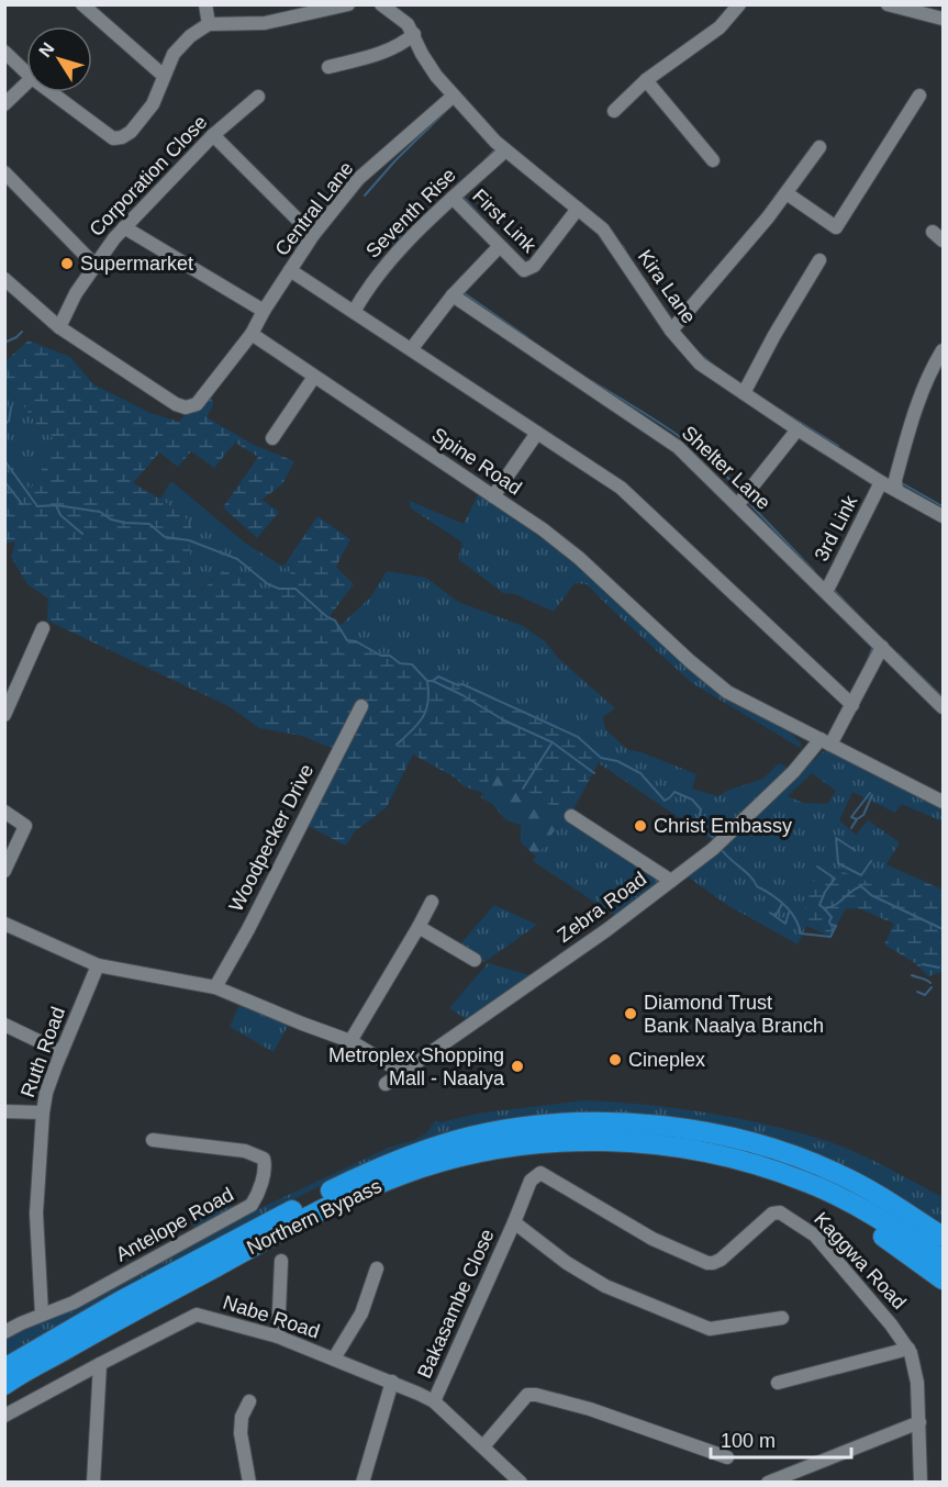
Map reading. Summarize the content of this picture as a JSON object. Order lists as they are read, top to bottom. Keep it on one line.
{"streets":{"highway":["Northern Bypass"],"street":["Corporation Close","Central Lane","Seventh Rise","First Link","Kira Lane","Spine Road","Shelter Lane","3rd Link","Woodpecker Drive","Zebra Road","Ruth Road","Antelope Road","Kaggwa Road","Bakasambe Close","Nabe Road"]},"crossings":[["Central Lane","Kira Lane"],["Central Lane","Spine Road"],["Seventh Rise","First Link"],["Seventh Rise","Kira Lane"],["First Link","Kira Lane"],["Kira Lane","3rd Link"],["Spine Road","Zebra Road"],["Shelter Lane","3rd Link"],["Shelter Lane","Zebra Road"],["Ruth Road","Antelope Road"],["Kaggwa Road","Bakasambe Close"],["Bakasambe Close","Nabe Road"]],"places":["Supermarket","Christ Embassy","Diamond Trust Bank Naalya Branch","Cineplex","Metroplex Shopping Mall - Naalya"],"scale_bar":"100 m","north":"top left"}
